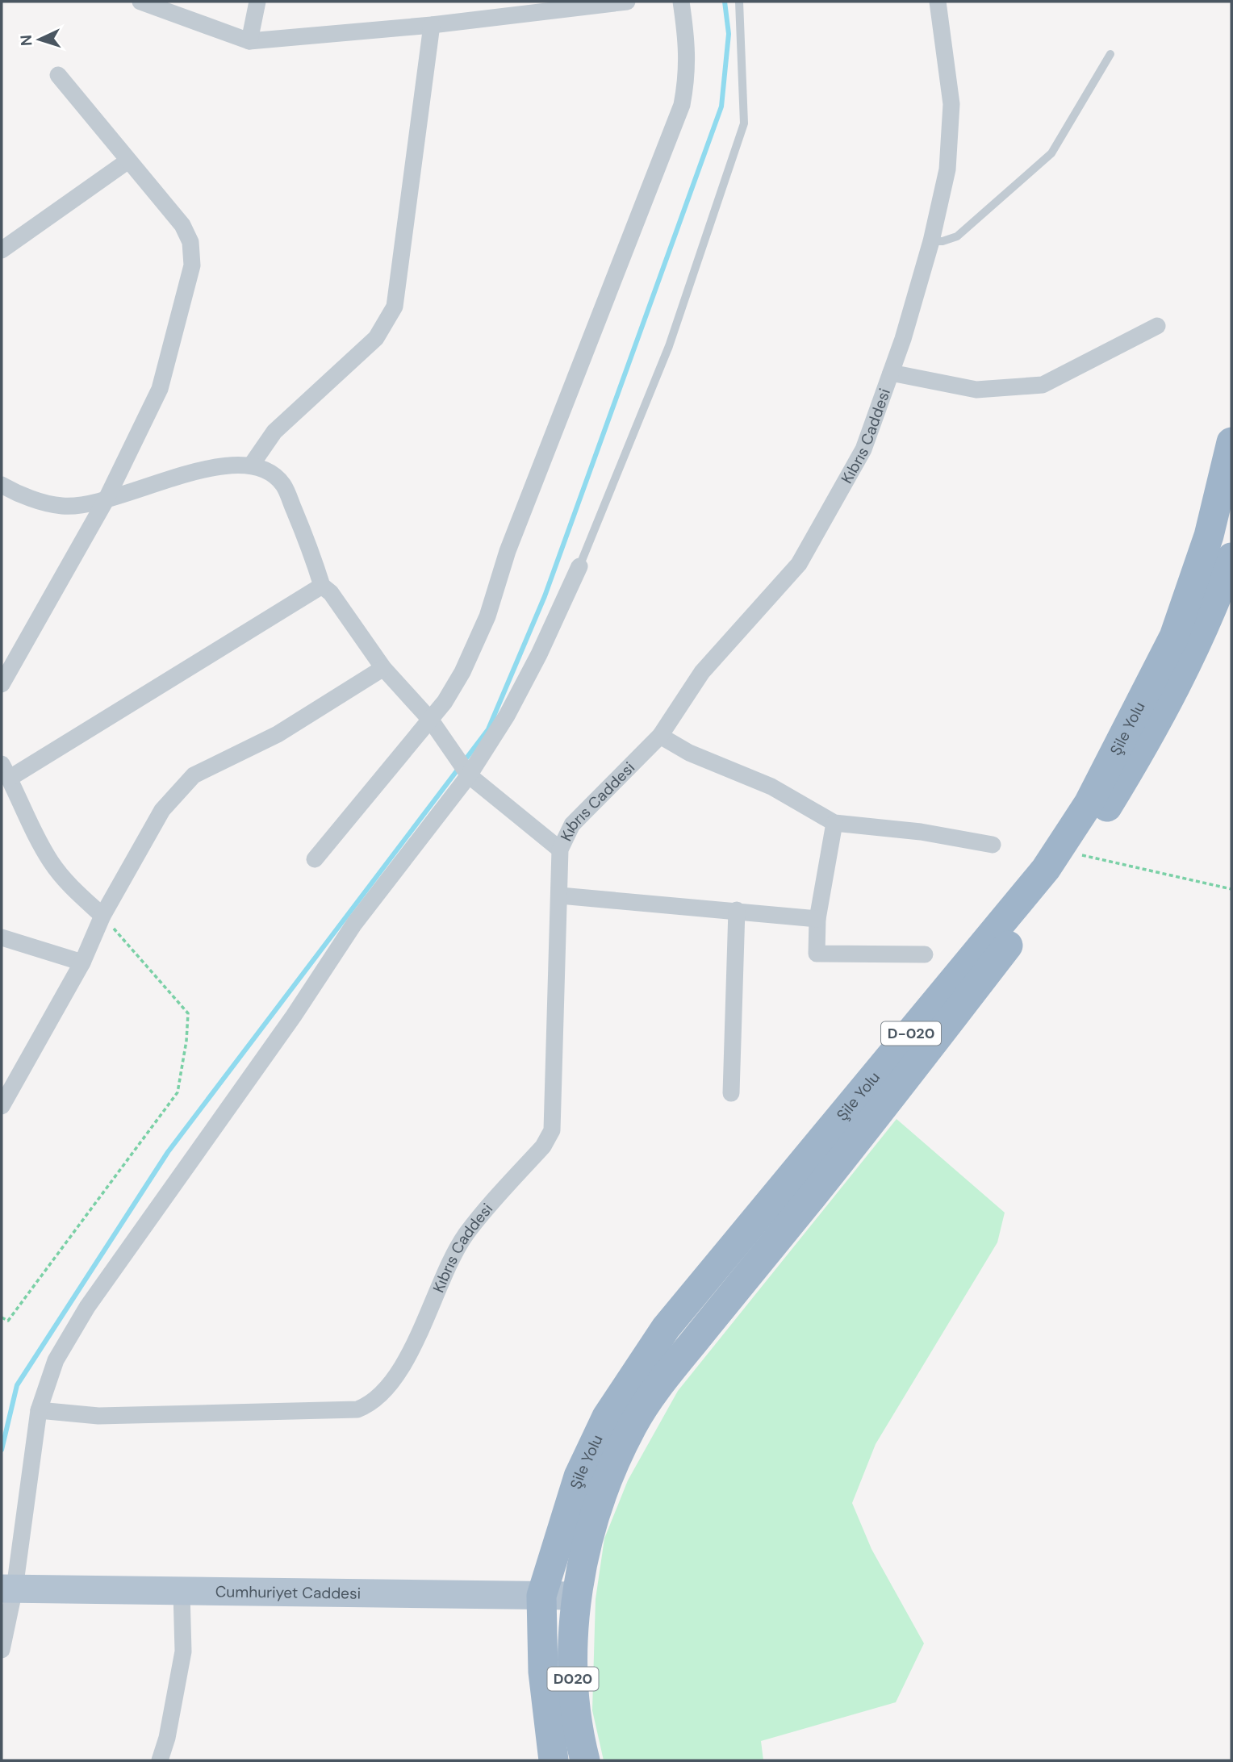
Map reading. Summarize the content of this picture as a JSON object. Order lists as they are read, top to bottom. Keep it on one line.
{"streets":{"highway":["Şile Yolu","D-020","D020"],"main road":["Cumhuriyet Caddesi"],"street":["Kıbrıs Caddesi"]},"crossings":[["Şile Yolu","Cumhuriyet Caddesi"]],"north":"left"}
